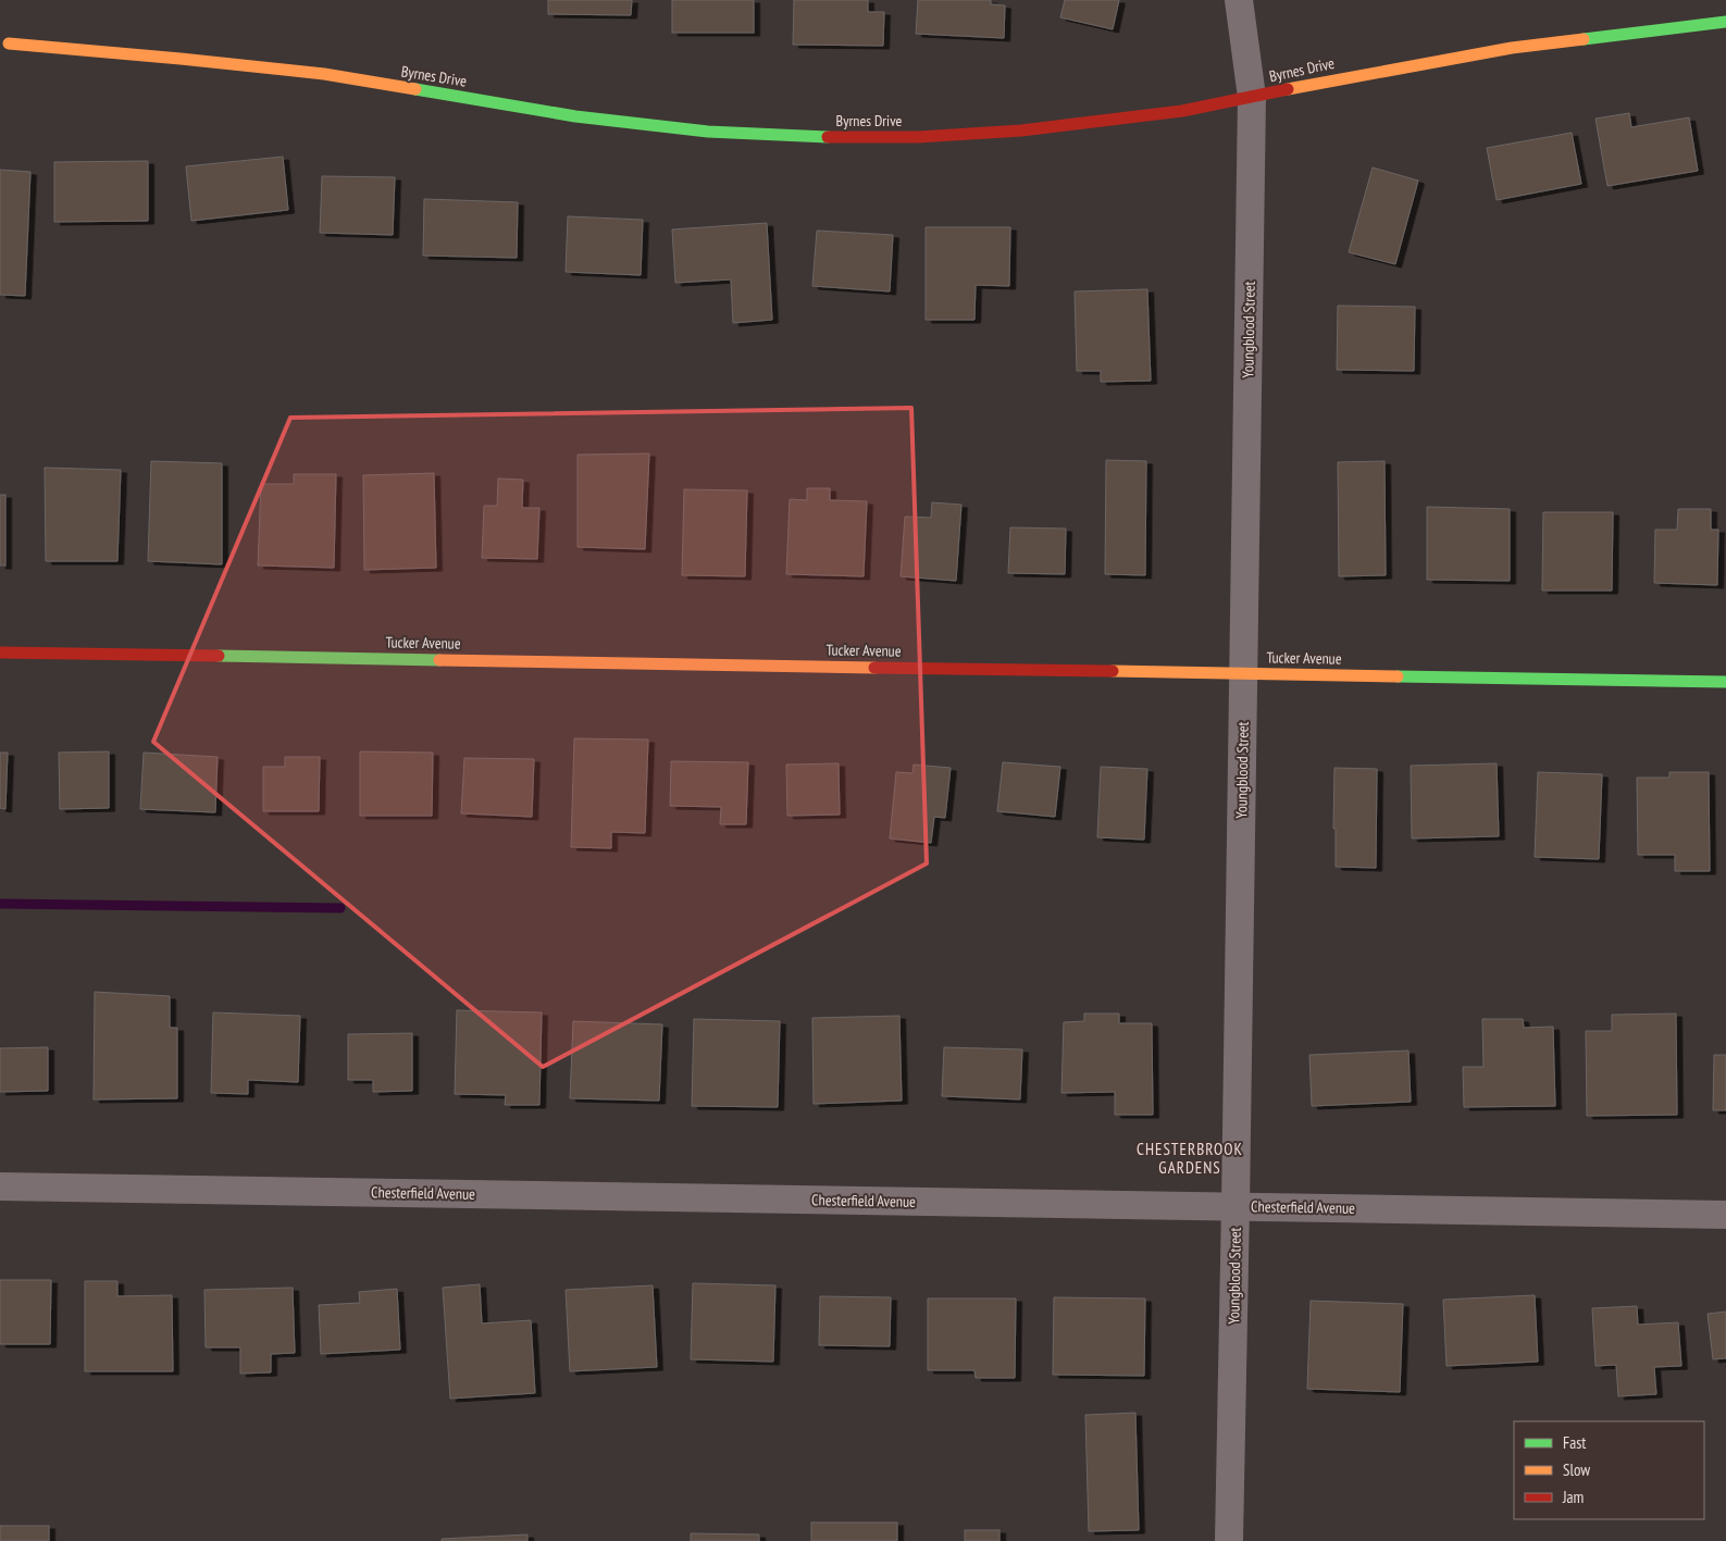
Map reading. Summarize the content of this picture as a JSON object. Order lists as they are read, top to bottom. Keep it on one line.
{"streets":{"street":["Byrnes Drive","Youngblood Street","Tucker Avenue","Chesterfield Avenue"]},"crossings":[["Byrnes Drive","Youngblood Street"],["Youngblood Street","Tucker Avenue"],["Youngblood Street","Chesterfield Avenue"]],"districts":["CHESTERBROOK GARDENS"],"legend":["Fast","Slow","Jam"]}
